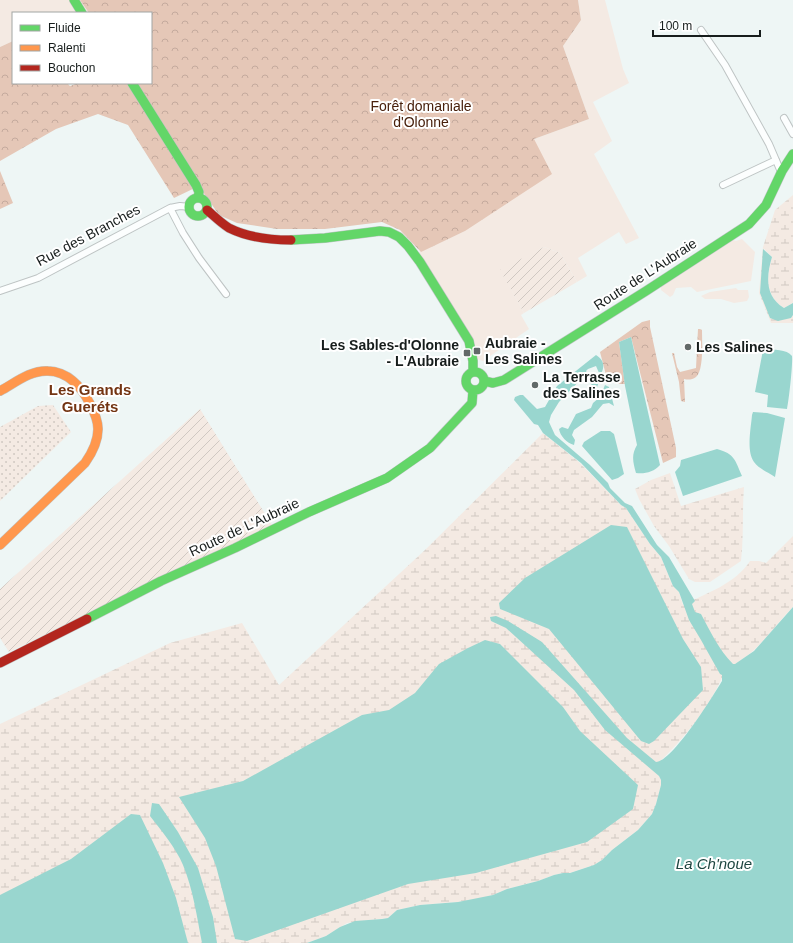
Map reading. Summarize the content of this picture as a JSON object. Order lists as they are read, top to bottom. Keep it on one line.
{"streets":{"street":["Rue des Branches","Route de L'Aubraie"]},"districts":["Les Grands Gueréts"],"water":["La Ch'noue"],"parks":["Forêt domaniale d'Olonne"],"places":{"other":["Les Salines","La Terrasse des Salines"],"transit":["Aubraie - Les Salines","Les Sables-d'Olonne - L'Aubraie"]},"legend":["Fluide","Ralenti","Bouchon"],"scale_bar":"100 m"}
